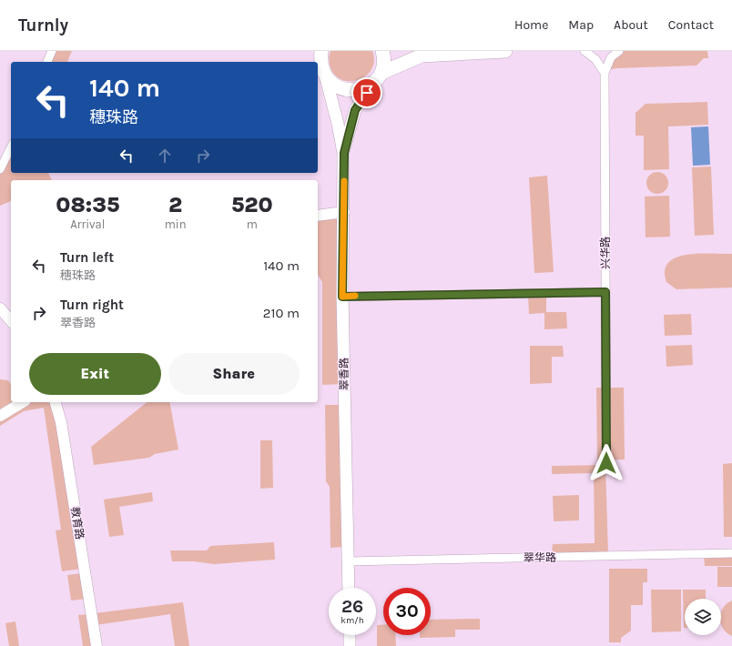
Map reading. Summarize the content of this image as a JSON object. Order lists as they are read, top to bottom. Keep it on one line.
{"streets":{"main road":["翠香路"],"street":["兴华路","教育路","翠华路"]},"crossings":[["翠香路","翠华路"]],"page":{"header":"Turnly","nav":["Home","Map","About","Contact"],"turn":["140 m","穗珠路"],"eta":["08:35","Arrival","2","min","520","m"],"list":[{"name":"Turn left","note":"穗珠路","value":"140 m"},{"name":"Turn right","note":"翠香路","value":"210 m"}],"buttons":["Exit","Share"],"speed":"26 km/h","limit":"30"}}
